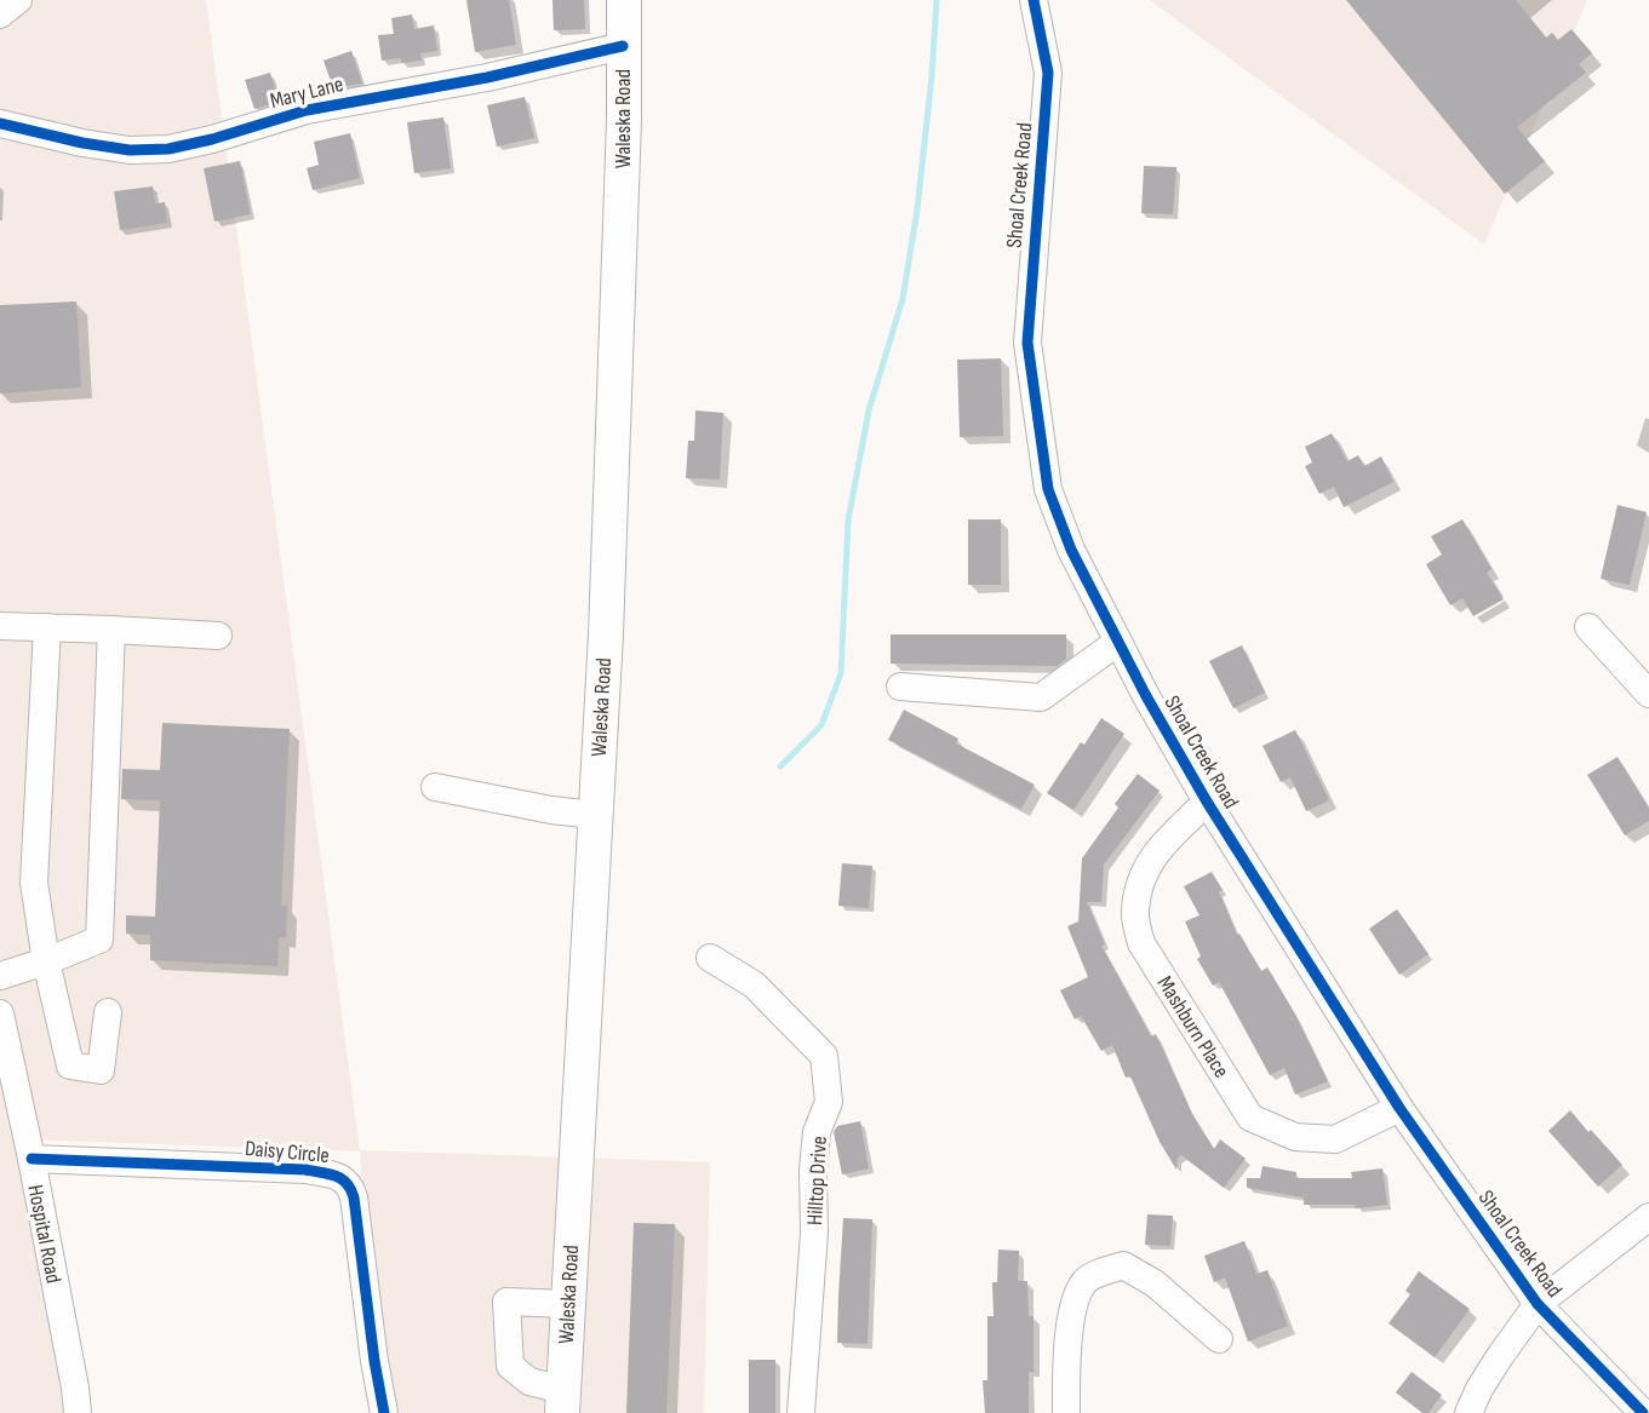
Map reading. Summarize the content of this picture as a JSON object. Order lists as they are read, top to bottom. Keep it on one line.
{"streets":{"main road":["Waleska Road"],"street":["Mary Lane","Shoal Creek Road","Mashburn Place","Daisy Circle","Hilltop Drive","Hospital Road"]},"crossings":[["Mary Lane","Waleska Road"],["Shoal Creek Road","Mashburn Place"],["Daisy Circle","Hospital Road"]]}
